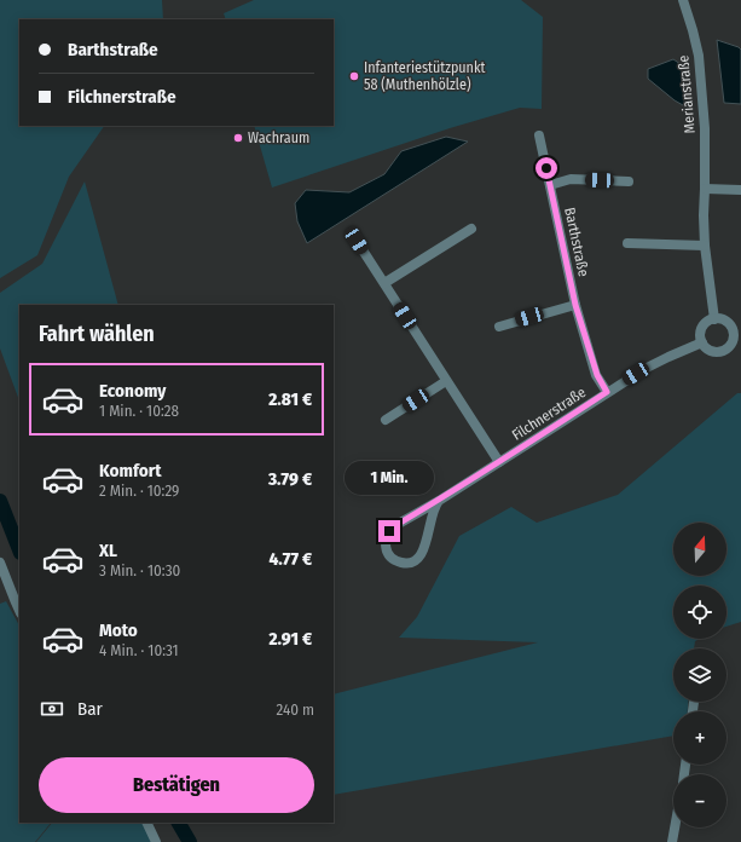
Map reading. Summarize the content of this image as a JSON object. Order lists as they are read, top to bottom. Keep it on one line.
{"streets":{"street":["Merianstraße","Barthstraße","Filchnerstraße"]},"crossings":[["Merianstraße","Filchnerstraße"],["Barthstraße","Filchnerstraße"]],"places":["Infanteriestützpunkt 58 (Muthenhölzle)","Wachraum"],"north":"top","page":{"banner":["Barthstraße","Filchnerstraße"],"heading":"Fahrt wählen","list":[{"name":"Economy","note":"1 Min. · 10:28","value":"2.81 €"},{"name":"Komfort","note":"2 Min. · 10:29","value":"3.79 €"},{"name":"XL","note":"3 Min. · 10:30","value":"4.77 €"},{"name":"Moto","note":"4 Min. · 10:31","value":"2.91 €"}],"bubble":"1 Min.","map_buttons":["+","−"],"pay":["Bar","240 m"],"buttons":"Bestätigen"}}
